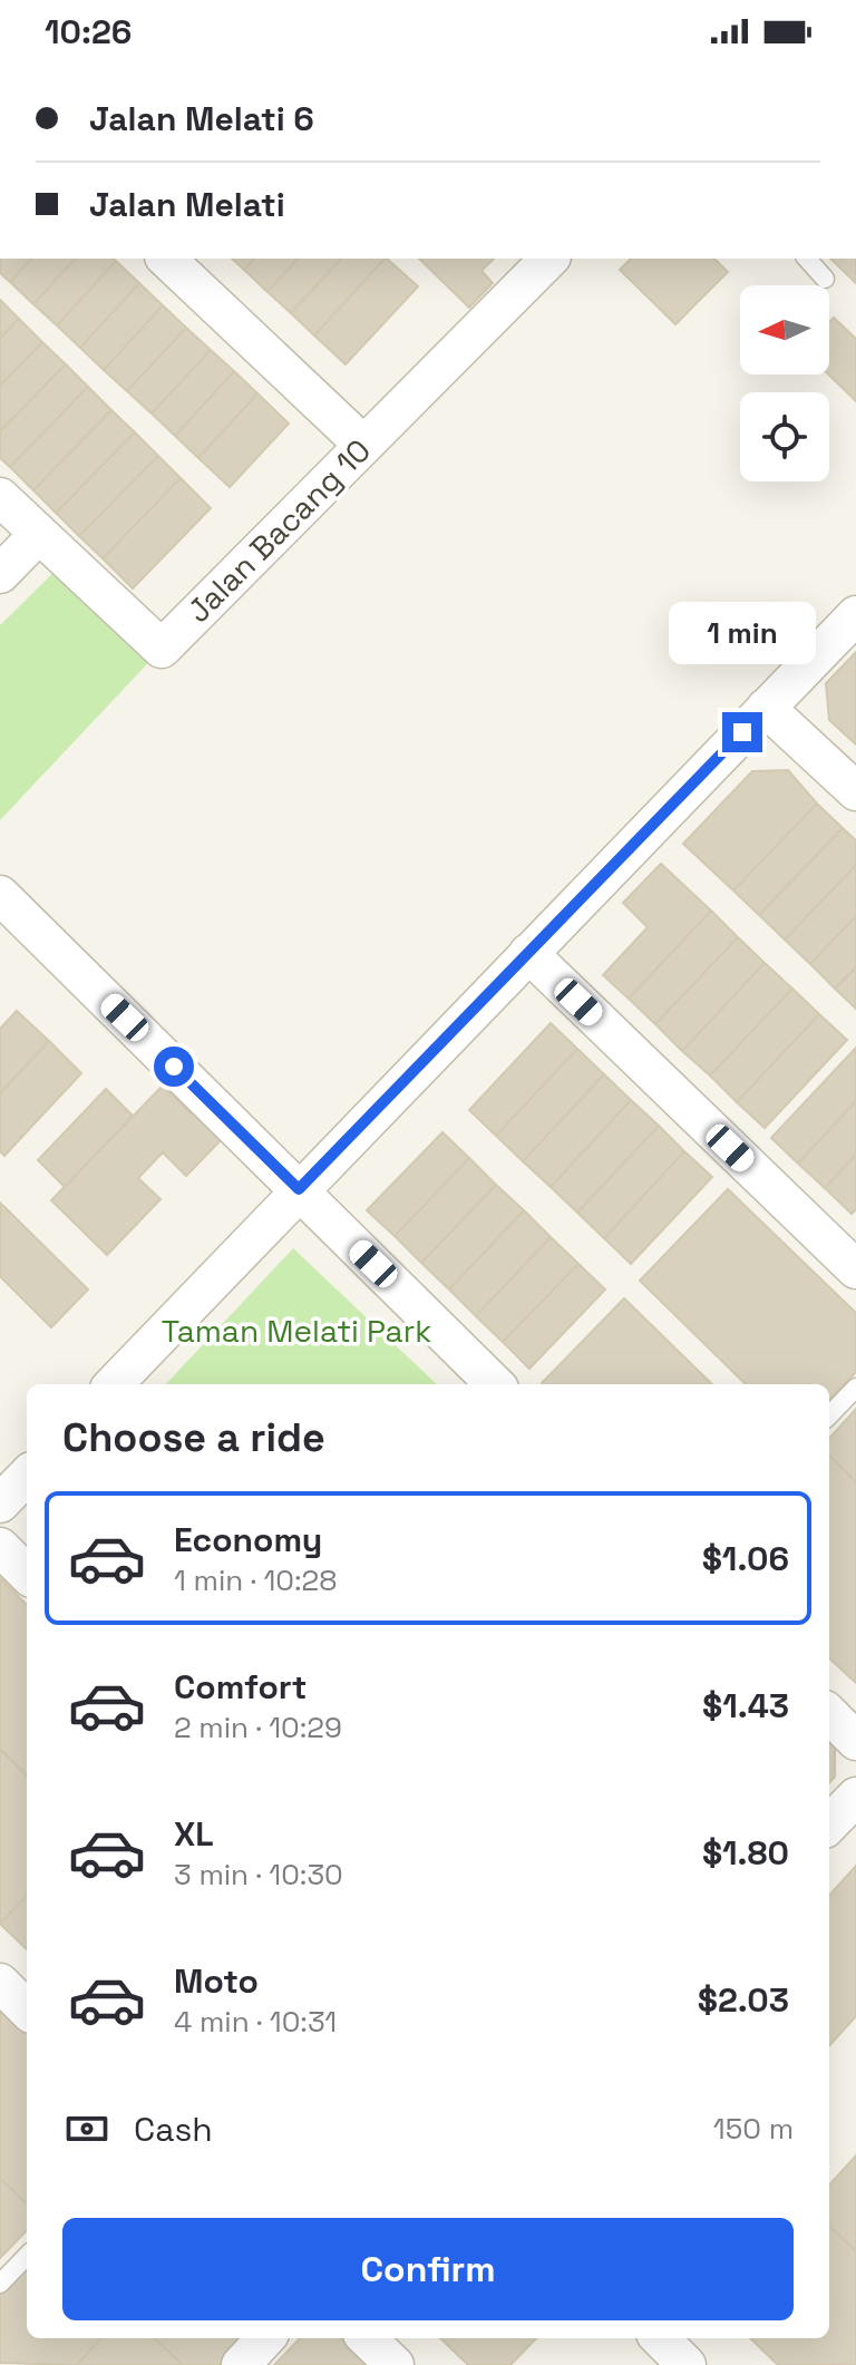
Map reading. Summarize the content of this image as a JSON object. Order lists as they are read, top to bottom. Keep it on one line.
{"streets":{"street":["Jalan Bacang 10"]},"parks":["Taman Melati Park"],"north":"left","page":{"status":"10:26","banner":["Jalan Melati 6","Jalan Melati"],"bubble":"1 min","heading":"Choose a ride","list":[{"name":"Economy","note":"1 min · 10:28","value":"$1.06"},{"name":"Comfort","note":"2 min · 10:29","value":"$1.43"},{"name":"XL","note":"3 min · 10:30","value":"$1.80"},{"name":"Moto","note":"4 min · 10:31","value":"$2.03"}],"pay":["Cash","150 m"],"buttons":"Confirm"}}
